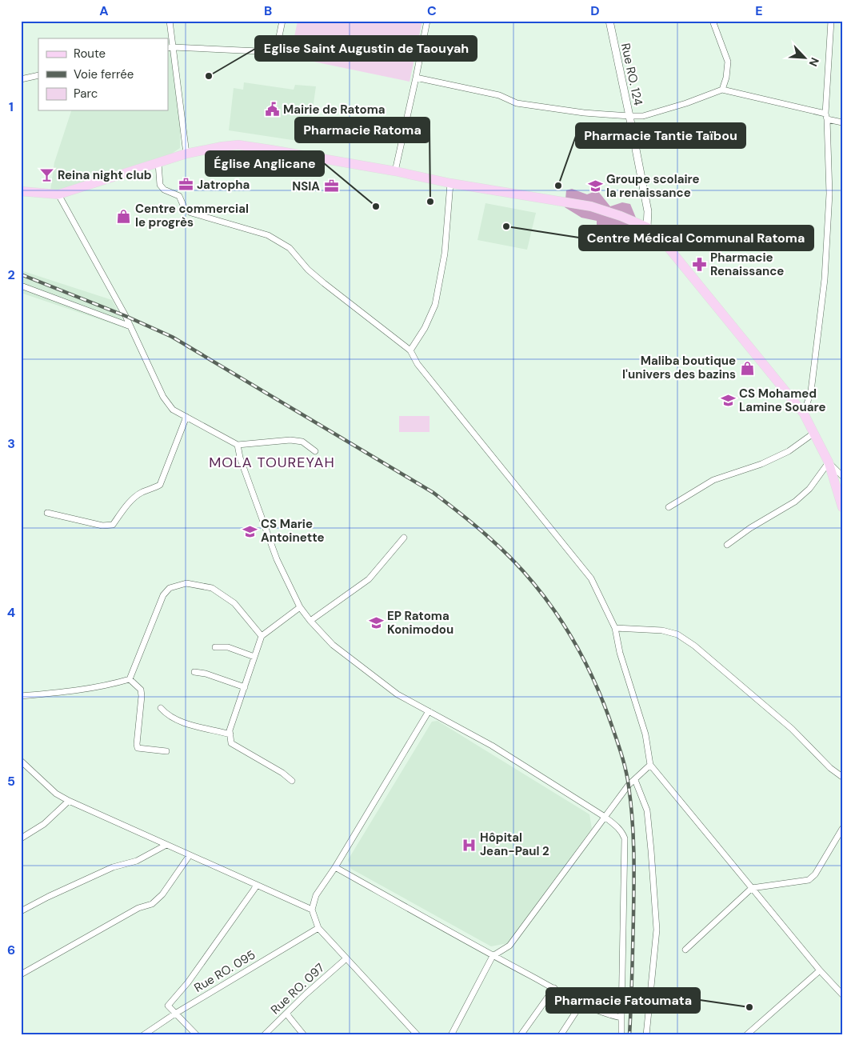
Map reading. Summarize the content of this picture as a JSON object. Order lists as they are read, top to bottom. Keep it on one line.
{"streets":{"street":["Rue RO. 124","Rue RO. 095","Rue RO. 097"]},"districts":["MOLA TOUREYAH"],"places":{"other":["Eglise Saint Augustin de Taouyah","Pharmacie Tantie Taïbou","Pharmacie Ratoma","Église Anglicane","Centre Médical Communal Ratoma","Pharmacie Fatoumata"],"public building":["Mairie de Ratoma"],"bar":["Reina night club"],"office":["Jatropha","NSIA"],"school or university":["Groupe scolaire la renaissance","CS Mohamed Lamine Souare","CS Marie Antoinette","EP Ratoma Konimodou"],"shop":["Centre commercial le progrès","Maliba boutique l'univers des bazins"],"pharmacy":["Pharmacie Renaissance"],"hospital":["Hôpital Jean-Paul 2"]},"legend":["Route","Voie ferrée","Parc"],"north":"bottom right","grid":{"columns":["A","B","C","D","E"],"rows":["1","2","3","4","5","6"]}}
